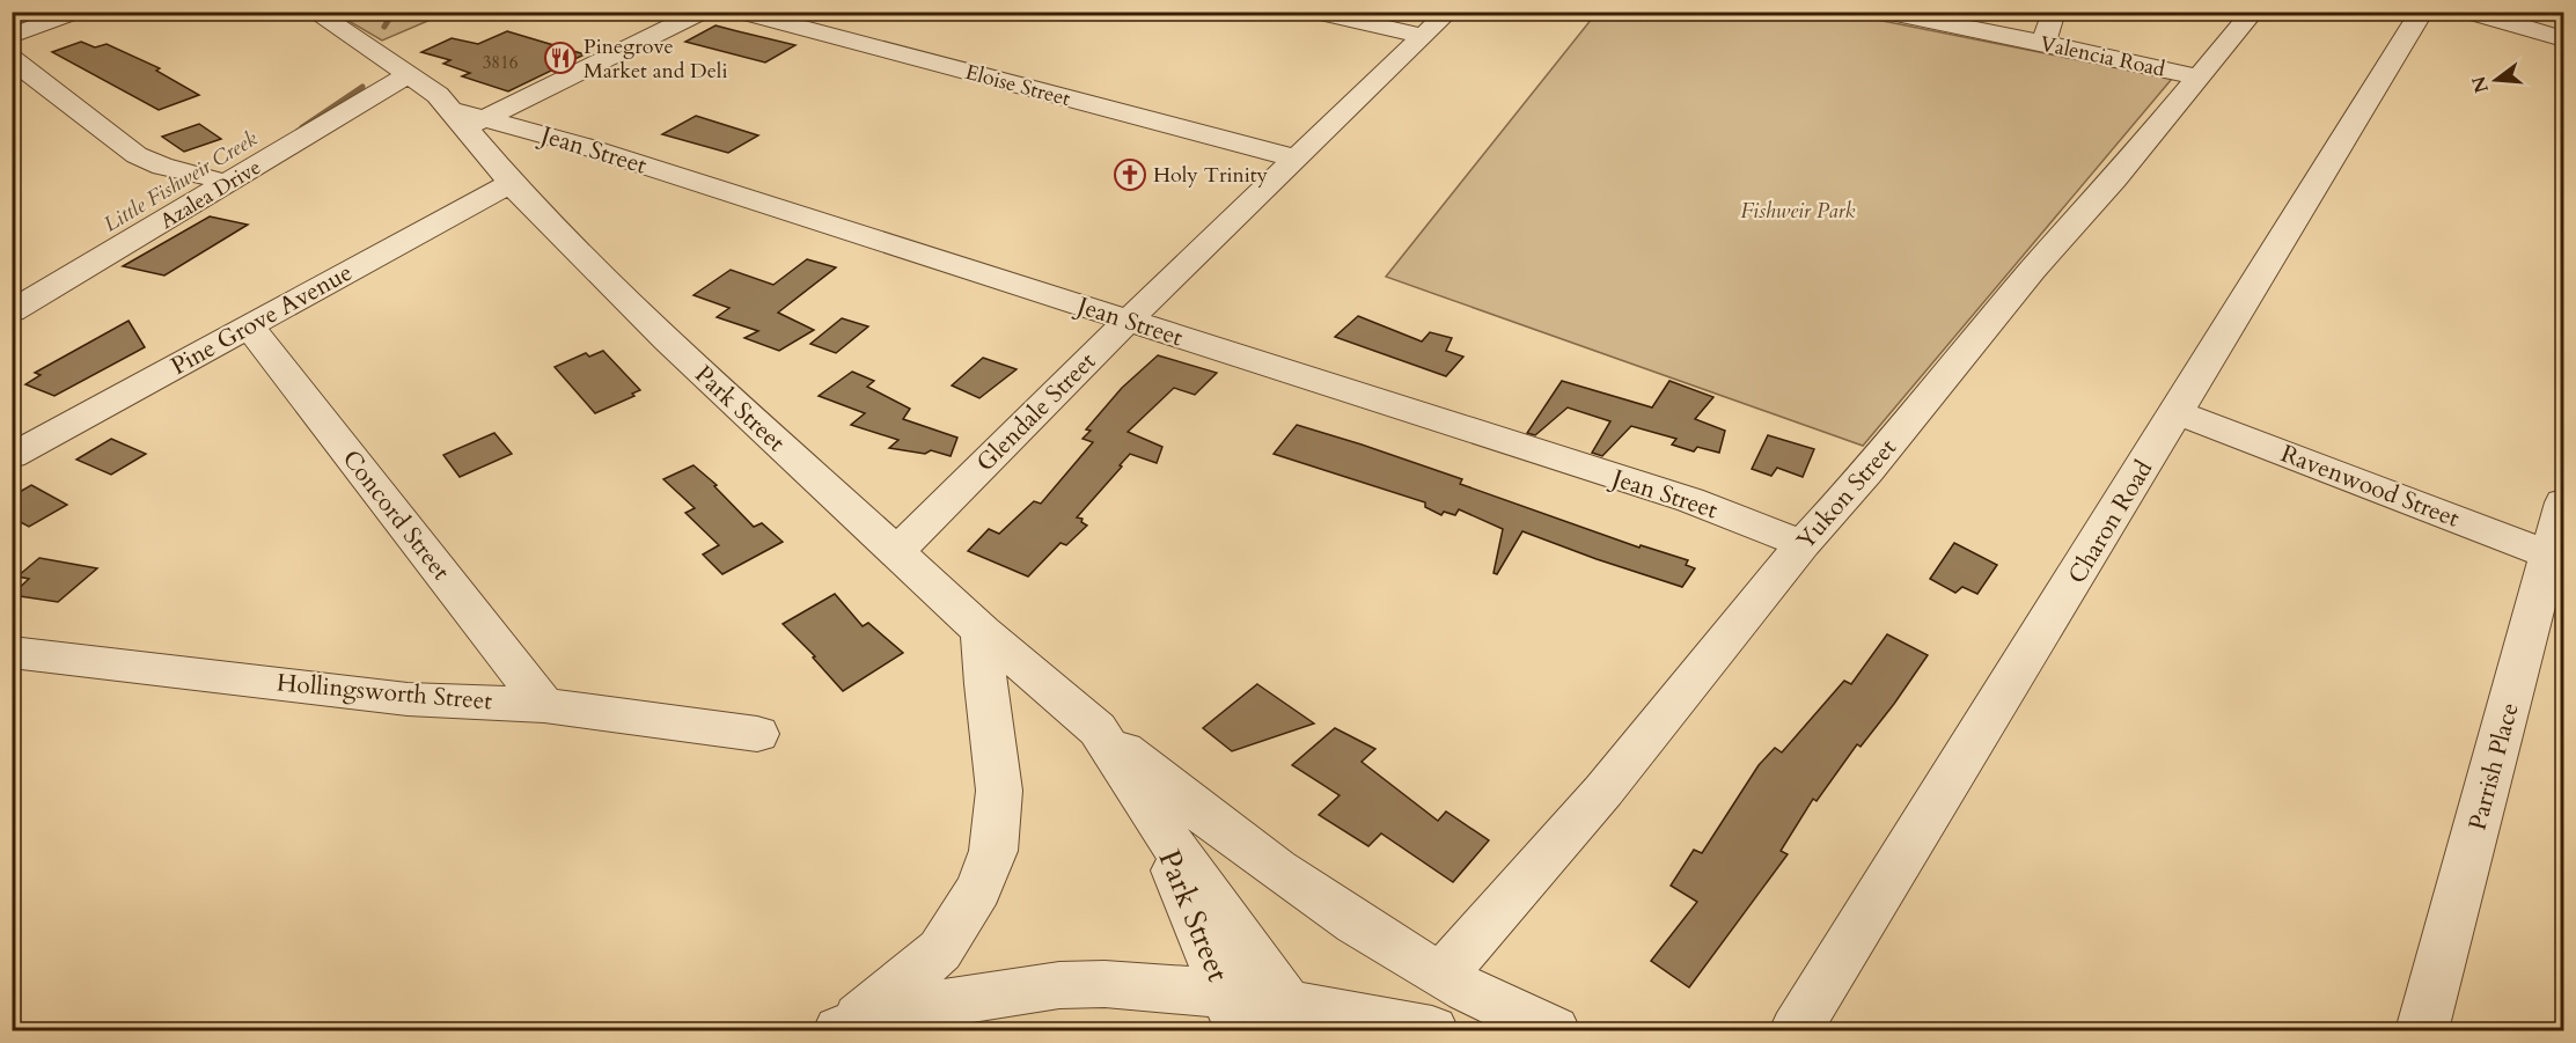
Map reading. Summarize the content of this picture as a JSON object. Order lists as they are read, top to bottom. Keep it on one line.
{"streets":{"street":["Valencia Road","Eloise Street","Jean Street","Azalea Drive","Pine Grove Avenue","Park Street","Glendale Street","Ravenwood Street","Yukon Street","Concord Street","Charon Road","Hollingsworth Street","Parrish Place"]},"crossings":[["Valencia Road","Yukon Street"],["Eloise Street","Glendale Street"],["Jean Street","Park Street"],["Jean Street","Glendale Street"],["Jean Street","Yukon Street"],["Azalea Drive","Park Street"],["Pine Grove Avenue","Park Street"],["Pine Grove Avenue","Concord Street"],["Park Street","Glendale Street"],["Ravenwood Street","Charon Road"],["Ravenwood Street","Parrish Place"],["Concord Street","Hollingsworth Street"]],"water":["Little Fishweir Creek"],"parks":["Fishweir Park"],"places":{"restaurant":["Pinegrove Market and Deli"],"church":["Holy Trinity"]},"house_numbers":["3816"],"north":"left"}
